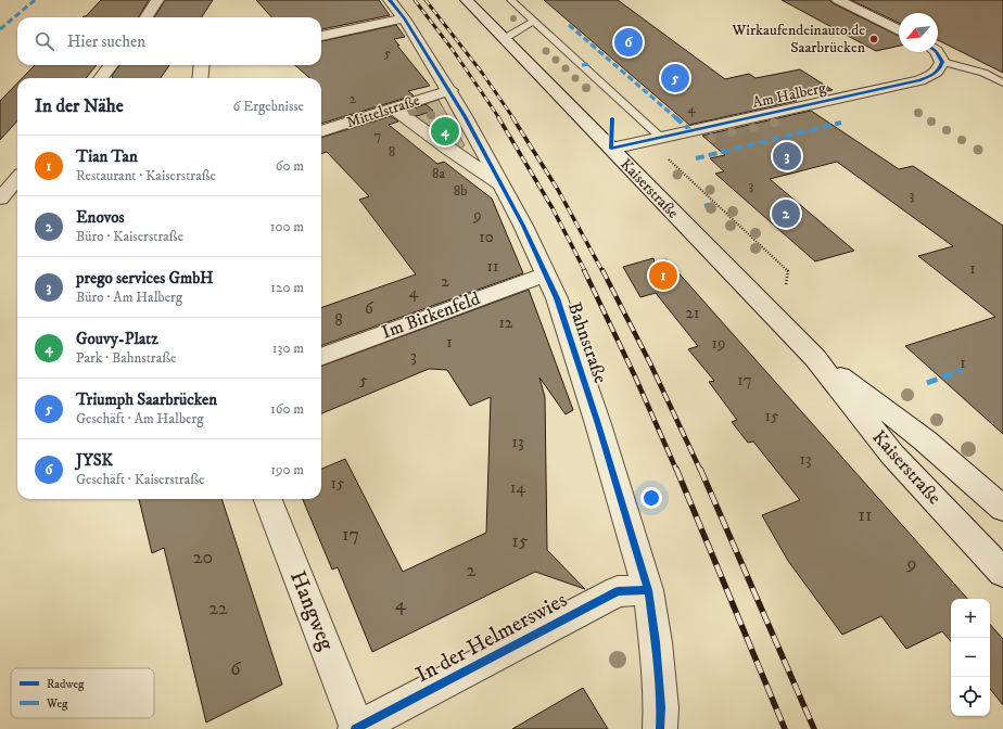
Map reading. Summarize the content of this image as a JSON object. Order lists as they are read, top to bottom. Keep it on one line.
{"streets":{"street":["Am Halberg","Mittelstraße","Kaiserstraße","Im Birkenfeld","Bahnstraße","Hangweg","In der Helmerswies"]},"crossings":[["Am Halberg","Kaiserstraße"],["Mittelstraße","Bahnstraße"],["Im Birkenfeld","Bahnstraße"],["Bahnstraße","In der Helmerswies"],["Hangweg","In der Helmerswies"]],"places":["Wirkaufendeinauto.de Saarbrücken"],"house_numbers":["5","2","4","7","8","8a","3","8b","3","9","10","11","1","2","4","6","21","8","12","1","19","3","1","5","17","15","13","13","15","14","11","17","15","20","9","2","4","22","6"],"legend":["Radweg","Weg"],"north":"bottom left","page":{"search":"Hier suchen","pins":["6","5","4","3","2","1"],"heading":["In der Nähe","6 Ergebnisse"],"list":[{"mark":"1","name":"Tian Tan","note":"Restaurant · Kaiserstraße","value":"60 m"},{"mark":"2","name":"Enovos","note":"Büro · Kaiserstraße","value":"100 m"},{"mark":"3","name":"prego services GmbH","note":"Büro · Am Halberg","value":"120 m"},{"mark":"4","name":"Gouvy-Platz","note":"Park · Bahnstraße","value":"130 m"},{"mark":"5","name":"Triumph Saarbrücken","note":"Geschäft · Am Halberg","value":"160 m"},{"mark":"6","name":"JYSK","note":"Geschäft · Kaiserstraße","value":"190 m"}],"map_buttons":["+","−"]}}
